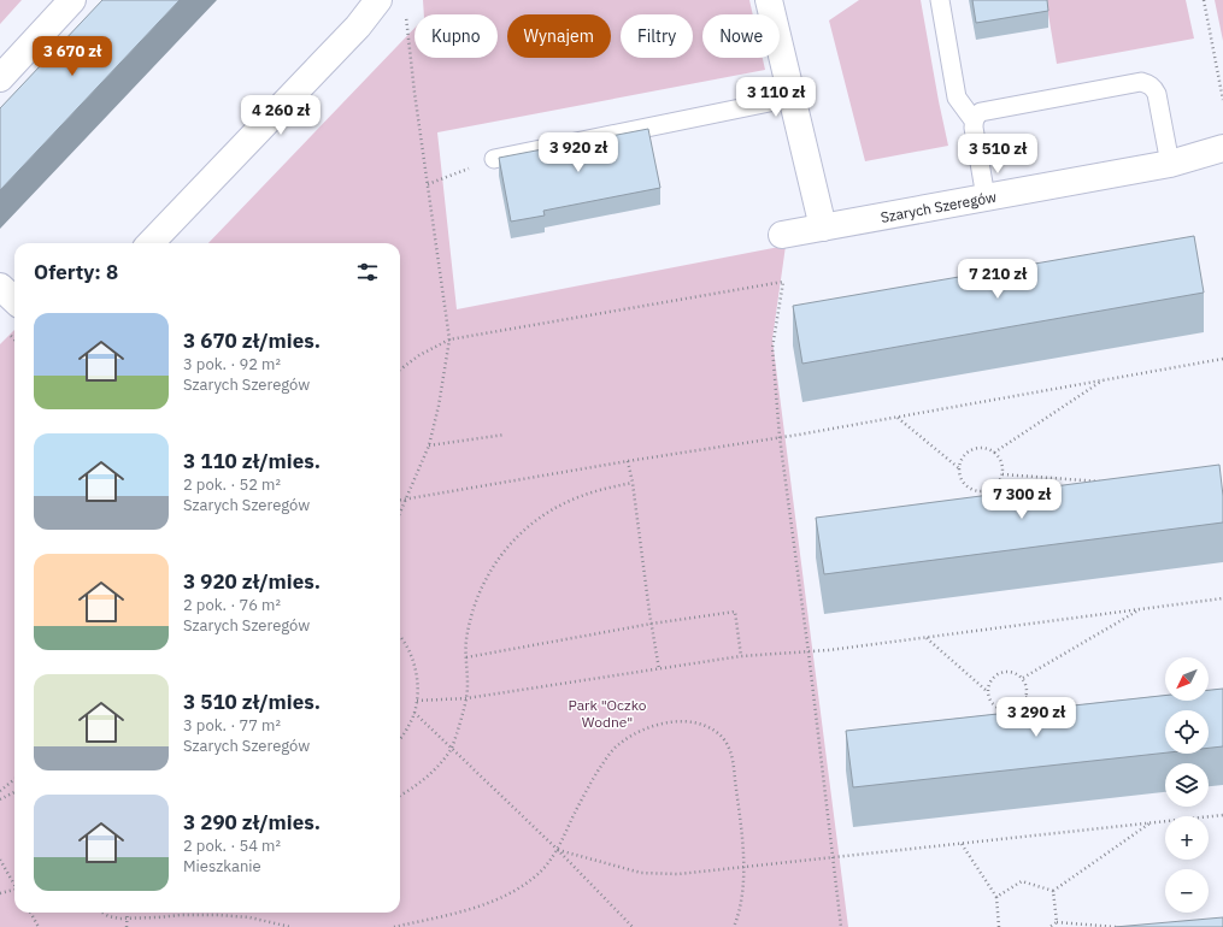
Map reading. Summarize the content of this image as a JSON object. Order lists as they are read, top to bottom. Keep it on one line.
{"streets":{"street":["Szarych Szeregów"]},"parks":["Park \"Oczko Wodne\""],"north":"bottom left","page":{"chip":["Kupno","Wynajem","Filtry","Nowe"],"price":["3 670 zł","3 110 zł","4 260 zł","3 920 zł","3 510 zł","7 210 zł","7 300 zł","3 290 zł"],"heading":"Oferty: 8","list":[{"name":"3 670 zł/mies.","note":"3 pok. · 92 m² · Szarych Szeregów"},{"name":"3 110 zł/mies.","note":"2 pok. · 52 m² · Szarych Szeregów"},{"name":"3 920 zł/mies.","note":"2 pok. · 76 m² · Szarych Szeregów"},{"name":"3 510 zł/mies.","note":"3 pok. · 77 m² · Szarych Szeregów"},{"name":"3 290 zł/mies.","note":"2 pok. · 54 m² · Mieszkanie"}],"map_buttons":["+","−"]}}
